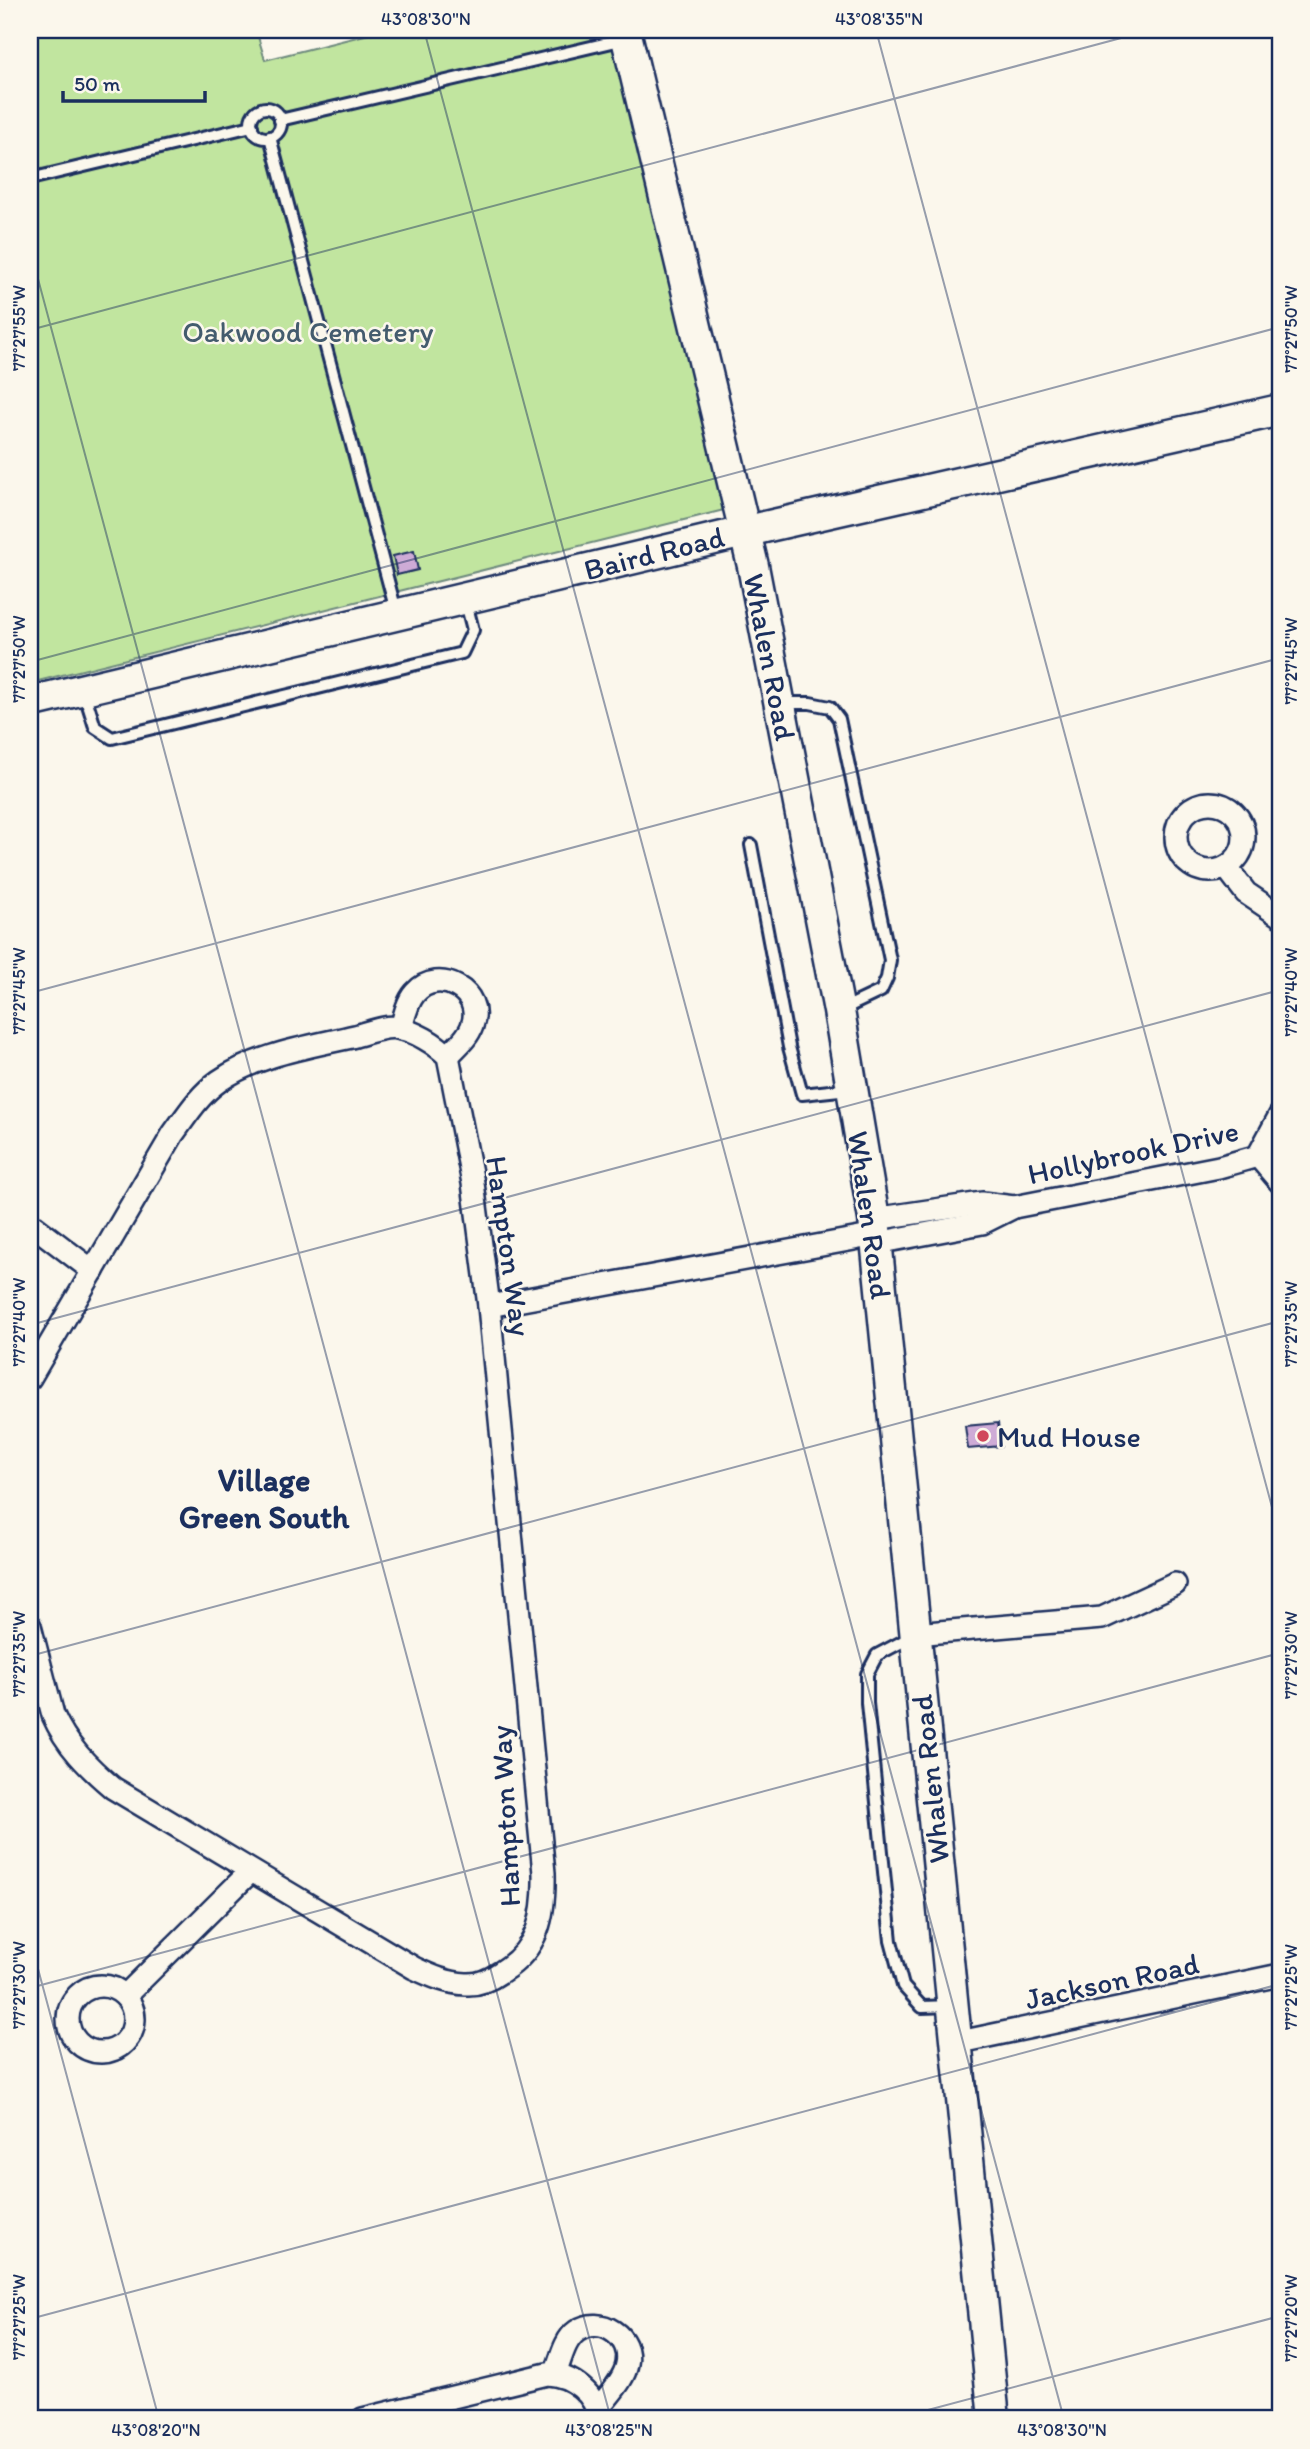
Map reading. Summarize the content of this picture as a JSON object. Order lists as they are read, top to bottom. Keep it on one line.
{"streets":{"street":["Baird Road","Whalen Road","Hollybrook Drive","Hampton Way","Jackson Road"]},"crossings":[["Baird Road","Whalen Road"],["Whalen Road","Hollybrook Drive"],["Whalen Road","Jackson Road"],["Hollybrook Drive","Hampton Way"]],"districts":["Village Green South"],"parks":["Oakwood Cemetery"],"places":["Mud House"],"scale_bar":"50 m","coordinates":["43°08'30\"N","43°08'35\"N","77°27'55\"W","77°27'50\"W","77°27'45\"W","77°27'40\"W","77°27'35\"W","77°27'30\"W","77°27'25\"W","77°27'20\"W","43°08'20\"N","43°08'25\"N"]}
